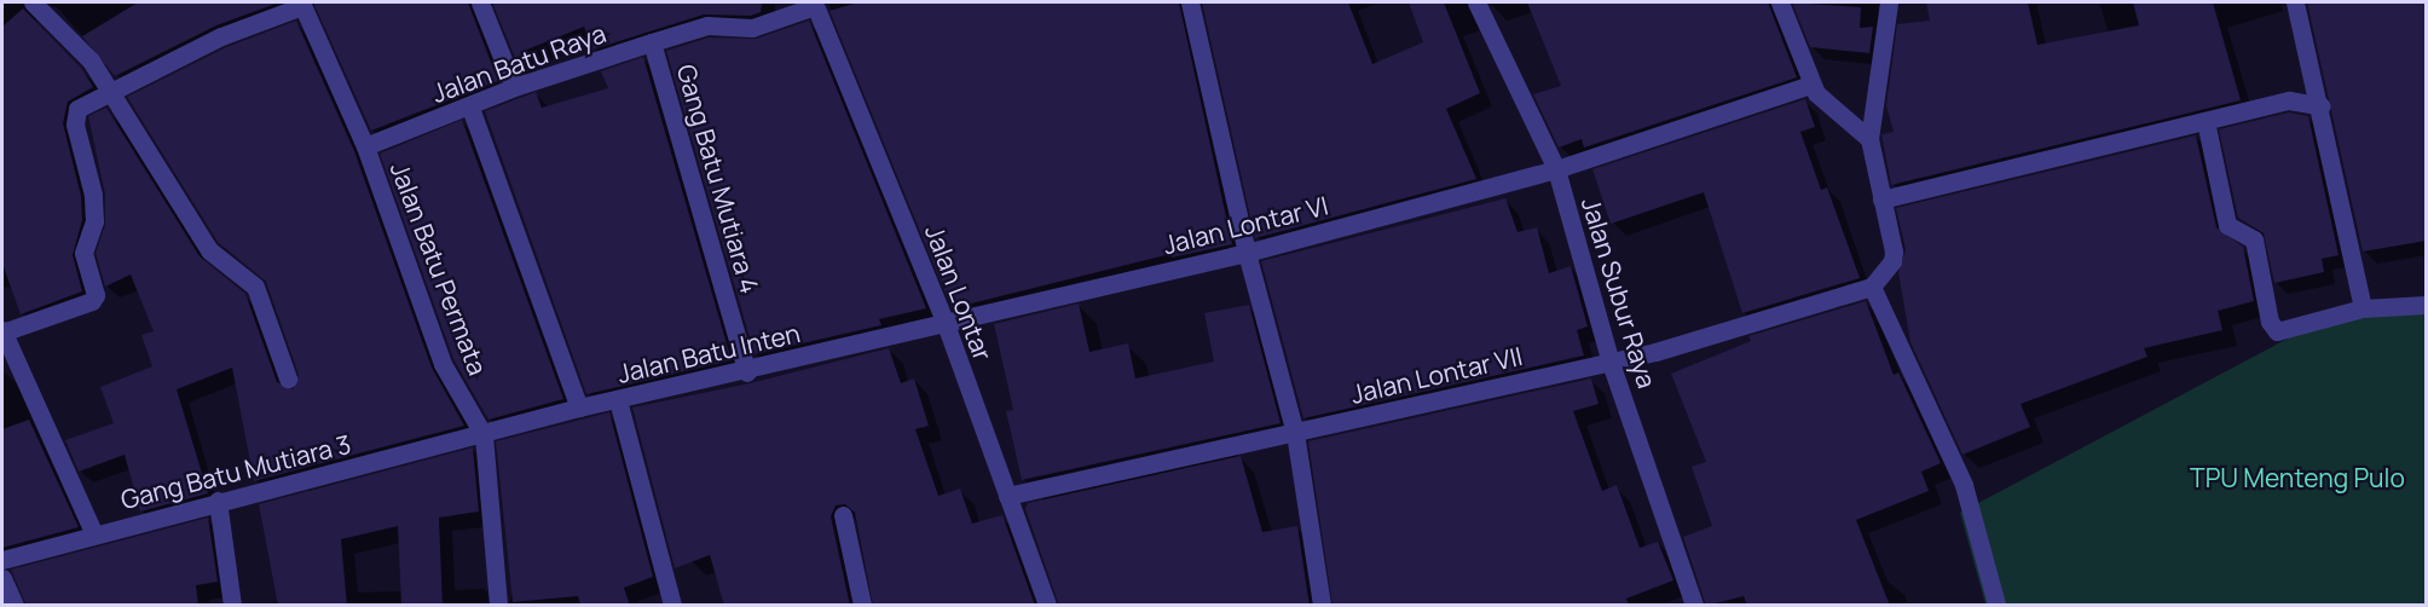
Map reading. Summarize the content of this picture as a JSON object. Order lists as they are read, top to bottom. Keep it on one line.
{"streets":{"street":["Jalan Batu Raya","Gang Batu Mutiara 4","Jalan Lontar VI","Jalan Batu Permata","Jalan Lontar","Jalan Subur Raya","Jalan Batu Inten","Jalan Lontar VII","Gang Batu Mutiara 3"]},"crossings":[["Jalan Batu Raya","Gang Batu Mutiara 4"],["Jalan Batu Raya","Jalan Batu Permata"],["Jalan Batu Raya","Jalan Lontar"],["Gang Batu Mutiara 4","Jalan Batu Inten"],["Jalan Lontar VI","Jalan Lontar"],["Jalan Lontar VI","Jalan Subur Raya"],["Jalan Lontar VI","Jalan Batu Inten"],["Jalan Batu Permata","Jalan Batu Inten"],["Jalan Batu Permata","Gang Batu Mutiara 3"],["Jalan Lontar","Jalan Batu Inten"],["Jalan Lontar","Jalan Lontar VII"],["Jalan Subur Raya","Jalan Lontar VII"],["Jalan Batu Inten","Gang Batu Mutiara 3"]],"parks":["TPU Menteng Pulo"]}
